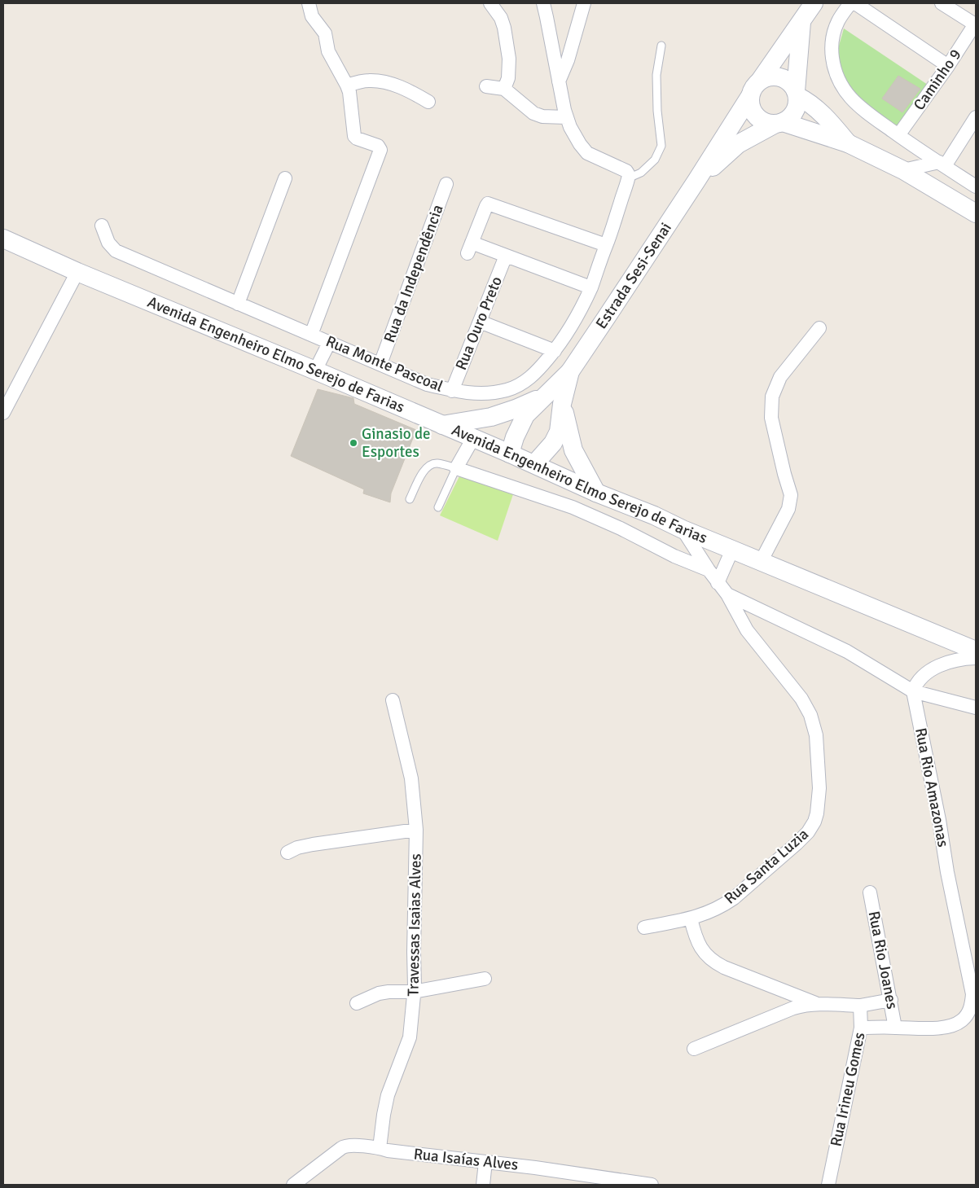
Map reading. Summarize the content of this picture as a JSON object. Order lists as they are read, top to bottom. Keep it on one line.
{"streets":{"main road":["Estrada Sesi-Senai","Avenida Engenheiro Elmo Serejo de Farias"],"street":["Caminho 9","Rua da Independência","Rua Ouro Preto","Rua Monte Pascoal","Rua Rio Amazonas","Rua Santa Luzia","Travessas Isaias Alves","Rua Rio Joanes","Rua Irineu Gomes","Rua Isaías Alves"]},"crossings":[["Rua da Independência","Rua Monte Pascoal"],["Estrada Sesi-Senai","Avenida Engenheiro Elmo Serejo de Farias"],["Rua Ouro Preto","Rua Monte Pascoal"],["Rua Rio Amazonas","Rua Rio Joanes"],["Rua Rio Amazonas","Rua Irineu Gomes"],["Travessas Isaias Alves","Rua Isaías Alves"]],"places":["Ginasio de Esportes"]}
